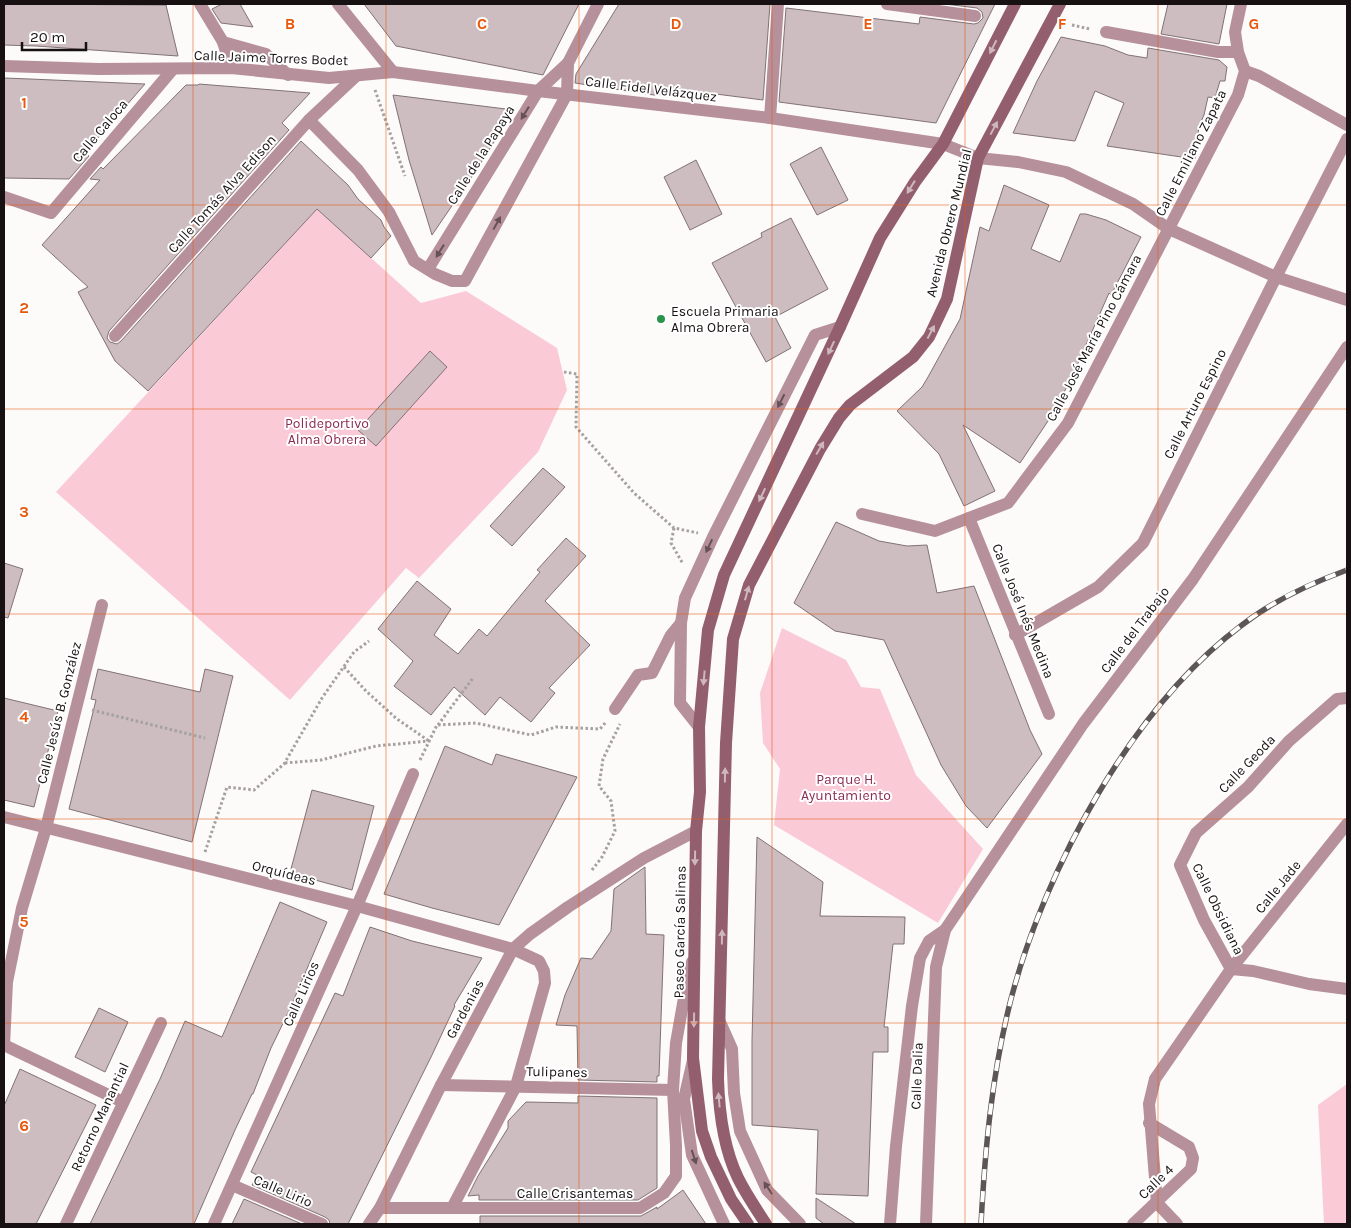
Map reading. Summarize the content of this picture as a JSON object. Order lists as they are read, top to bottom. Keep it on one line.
{"streets":{"main road":["Avenida Obrero Mundial","Paseo García Salinas"],"street":["Calle Jaime Torres Bodet","Calle Fidel Velázquez","Calle Caloca","Calle Emiliano Zapata","Calle de la Papaya","Calle Tomás Alva Edison","Calle José María Pino Cámara","Calle Arturo Espino","Calle José Inés Medina","Calle del Trabajo","Calle Jesús B. González","Calle Geoda","Orquídeas","Calle Jade","Calle Obsidiana","Calle Lirios","Gardenias","Tulipanes","Calle Dalia","Retorno Manantial","Calle 4","Calle Lirio","Calle Crisantemas"]},"crossings":[["Calle Jaime Torres Bodet","Calle Fidel Velázquez"],["Calle Jaime Torres Bodet","Calle Caloca"],["Calle Jaime Torres Bodet","Calle Tomás Alva Edison"],["Calle Fidel Velázquez","Calle de la Papaya"],["Calle Fidel Velázquez","Calle Tomás Alva Edison"],["Calle Fidel Velázquez","Avenida Obrero Mundial"],["Calle Emiliano Zapata","Calle José María Pino Cámara"],["Avenida Obrero Mundial","Paseo García Salinas"],["Calle José María Pino Cámara","Calle José Inés Medina"],["Calle Arturo Espino","Calle José Inés Medina"],["Calle del Trabajo","Calle Dalia"],["Calle Jesús B. González","Orquídeas"],["Calle Geoda","Calle Obsidiana"],["Orquídeas","Calle Lirios"],["Orquídeas","Gardenias"],["Orquídeas","Tulipanes"],["Orquídeas","Calle Crisantemas"],["Calle Jade","Calle Obsidiana"],["Calle Jade","Calle 4"],["Paseo García Salinas","Gardenias"],["Paseo García Salinas","Calle Crisantemas"],["Calle Lirios","Calle Lirio"],["Gardenias","Tulipanes"],["Gardenias","Calle Crisantemas"],["Tulipanes","Calle Crisantemas"]],"one_way":["Paseo García Salinas"],"parks":["Polideportivo Alma Obrera","Parque H. Ayuntamiento"],"places":["Escuela Primaria Alma Obrera"],"scale_bar":"20 m","grid":{"columns":["B","C","D","E","F","G"],"rows":["1","2","3","4","5","6"]}}
